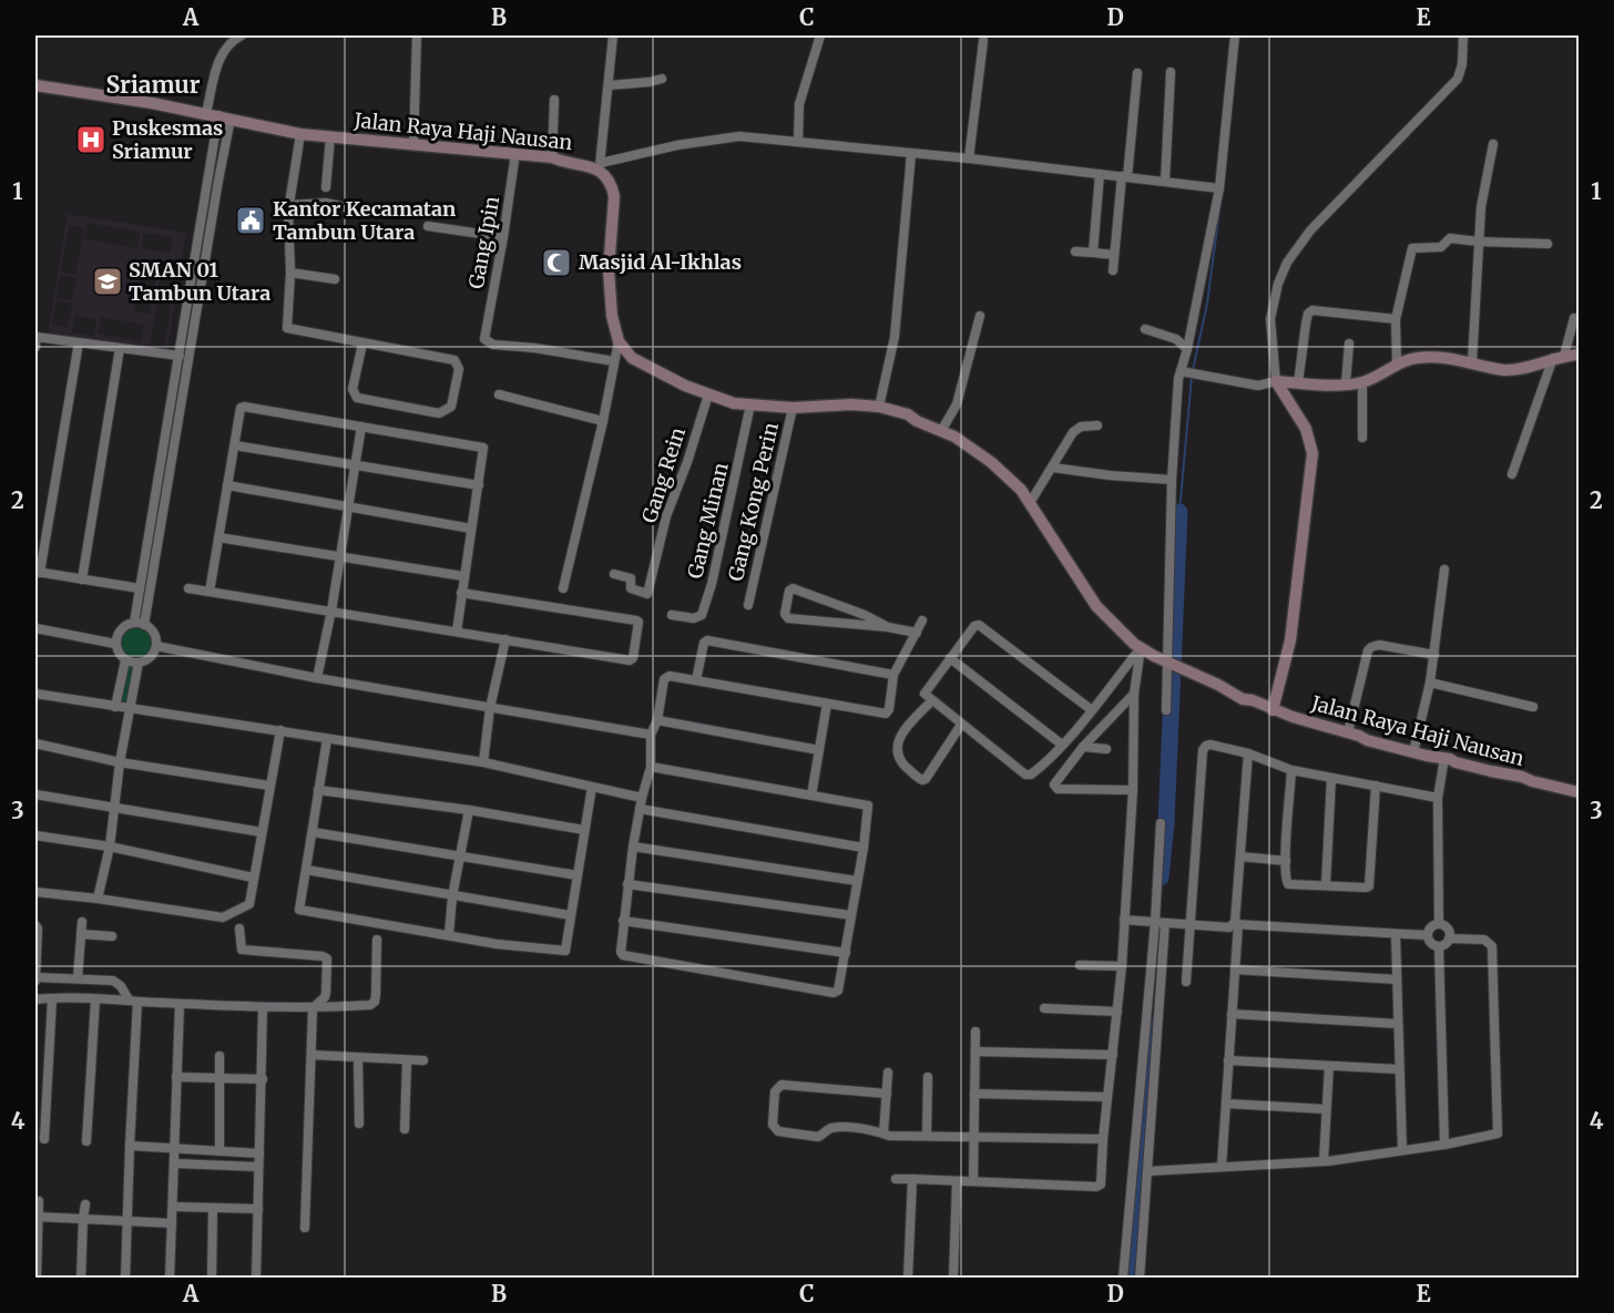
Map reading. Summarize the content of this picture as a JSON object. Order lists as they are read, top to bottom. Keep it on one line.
{"streets":{"street":["Jalan Raya Haji Nausan","Gang Ipin","Gang Rein","Gang Kong Perin","Gang Minan"]},"crossings":[["Jalan Raya Haji Nausan","Gang Ipin"],["Jalan Raya Haji Nausan","Gang Rein"],["Jalan Raya Haji Nausan","Gang Kong Perin"],["Jalan Raya Haji Nausan","Gang Minan"]],"districts":["Sriamur"],"places":{"hospital":["Puskesmas Sriamur"],"public building":["Kantor Kecamatan Tambun Utara"],"mosque":["Masjid Al-Ikhlas"],"school or university":["SMAN 01 Tambun Utara"]},"grid":{"columns":["A","B","C","D","E"],"rows":["1","2","3","4"]}}
